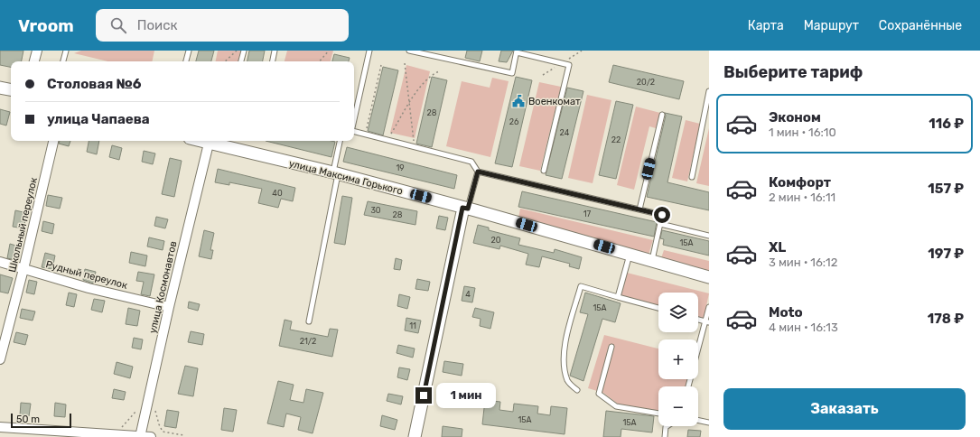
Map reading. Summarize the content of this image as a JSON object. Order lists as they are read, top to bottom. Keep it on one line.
{"streets":{"street":["улица Максима Горького","Школьный переулок","Рудный переулок","улица Космонавтов"]},"crossings":[["улица Максима Горького","улица Космонавтов"],["Школьный переулок","Рудный переулок"],["Рудный переулок","улица Космонавтов"]],"places":{"public building":["Военкомат"]},"house_numbers":["20/2","28","26","24","22","19","40","30","17","28","20","15А","4","15А","11","21/2","15А","15А"],"scale_bar":"50 m","page":{"header":"Vroom","search":"Поиск","nav":["Карта","Маршрут","Сохранённые"],"heading":"Выберите тариф","banner":["Столовая №6","улица Чапаева"],"list":[{"name":"Эконом","note":"1 мин · 16:10","value":"116 ₽"},{"name":"Комфорт","note":"2 мин · 16:11","value":"157 ₽"},{"name":"XL","note":"3 мин · 16:12","value":"197 ₽"},{"name":"Moto","note":"4 мин · 16:13","value":"178 ₽"}],"map_buttons":["+","−"],"buttons":"Заказать","bubble":"1 мин","scale":"50 m"}}
